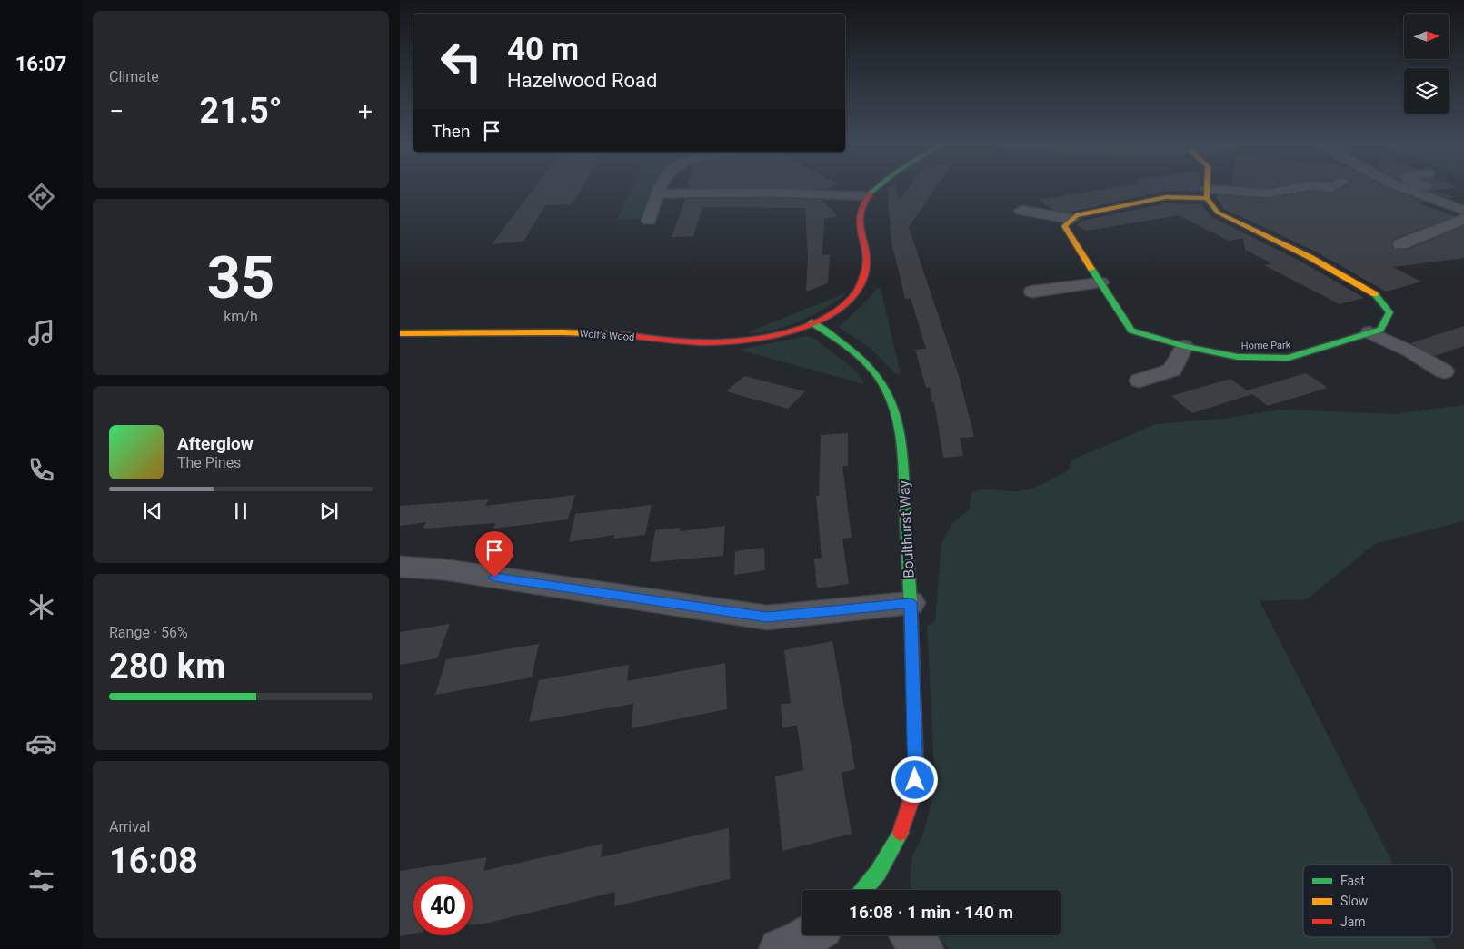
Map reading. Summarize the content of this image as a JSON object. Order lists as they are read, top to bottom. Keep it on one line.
{"streets":{"street":["Wolf's Wood","Home Park","Boulthurst Way"]},"crossings":[["Wolf's Wood","Boulthurst Way"]],"legend":["Fast","Slow","Jam"],"north":"right","page":{"tabs":"16:07","tile":["Climate",["35","km/h"],["Range · 56%","280 km"],["Arrival","16:08"]],"turn":["40 m","Hazelwood Road"],"heat":["−","21.5°","+"],"then":"Then","song":["Afterglow","The Pines"],"limit":"40","trip":"16:08 · 1 min · 140 m"}}
